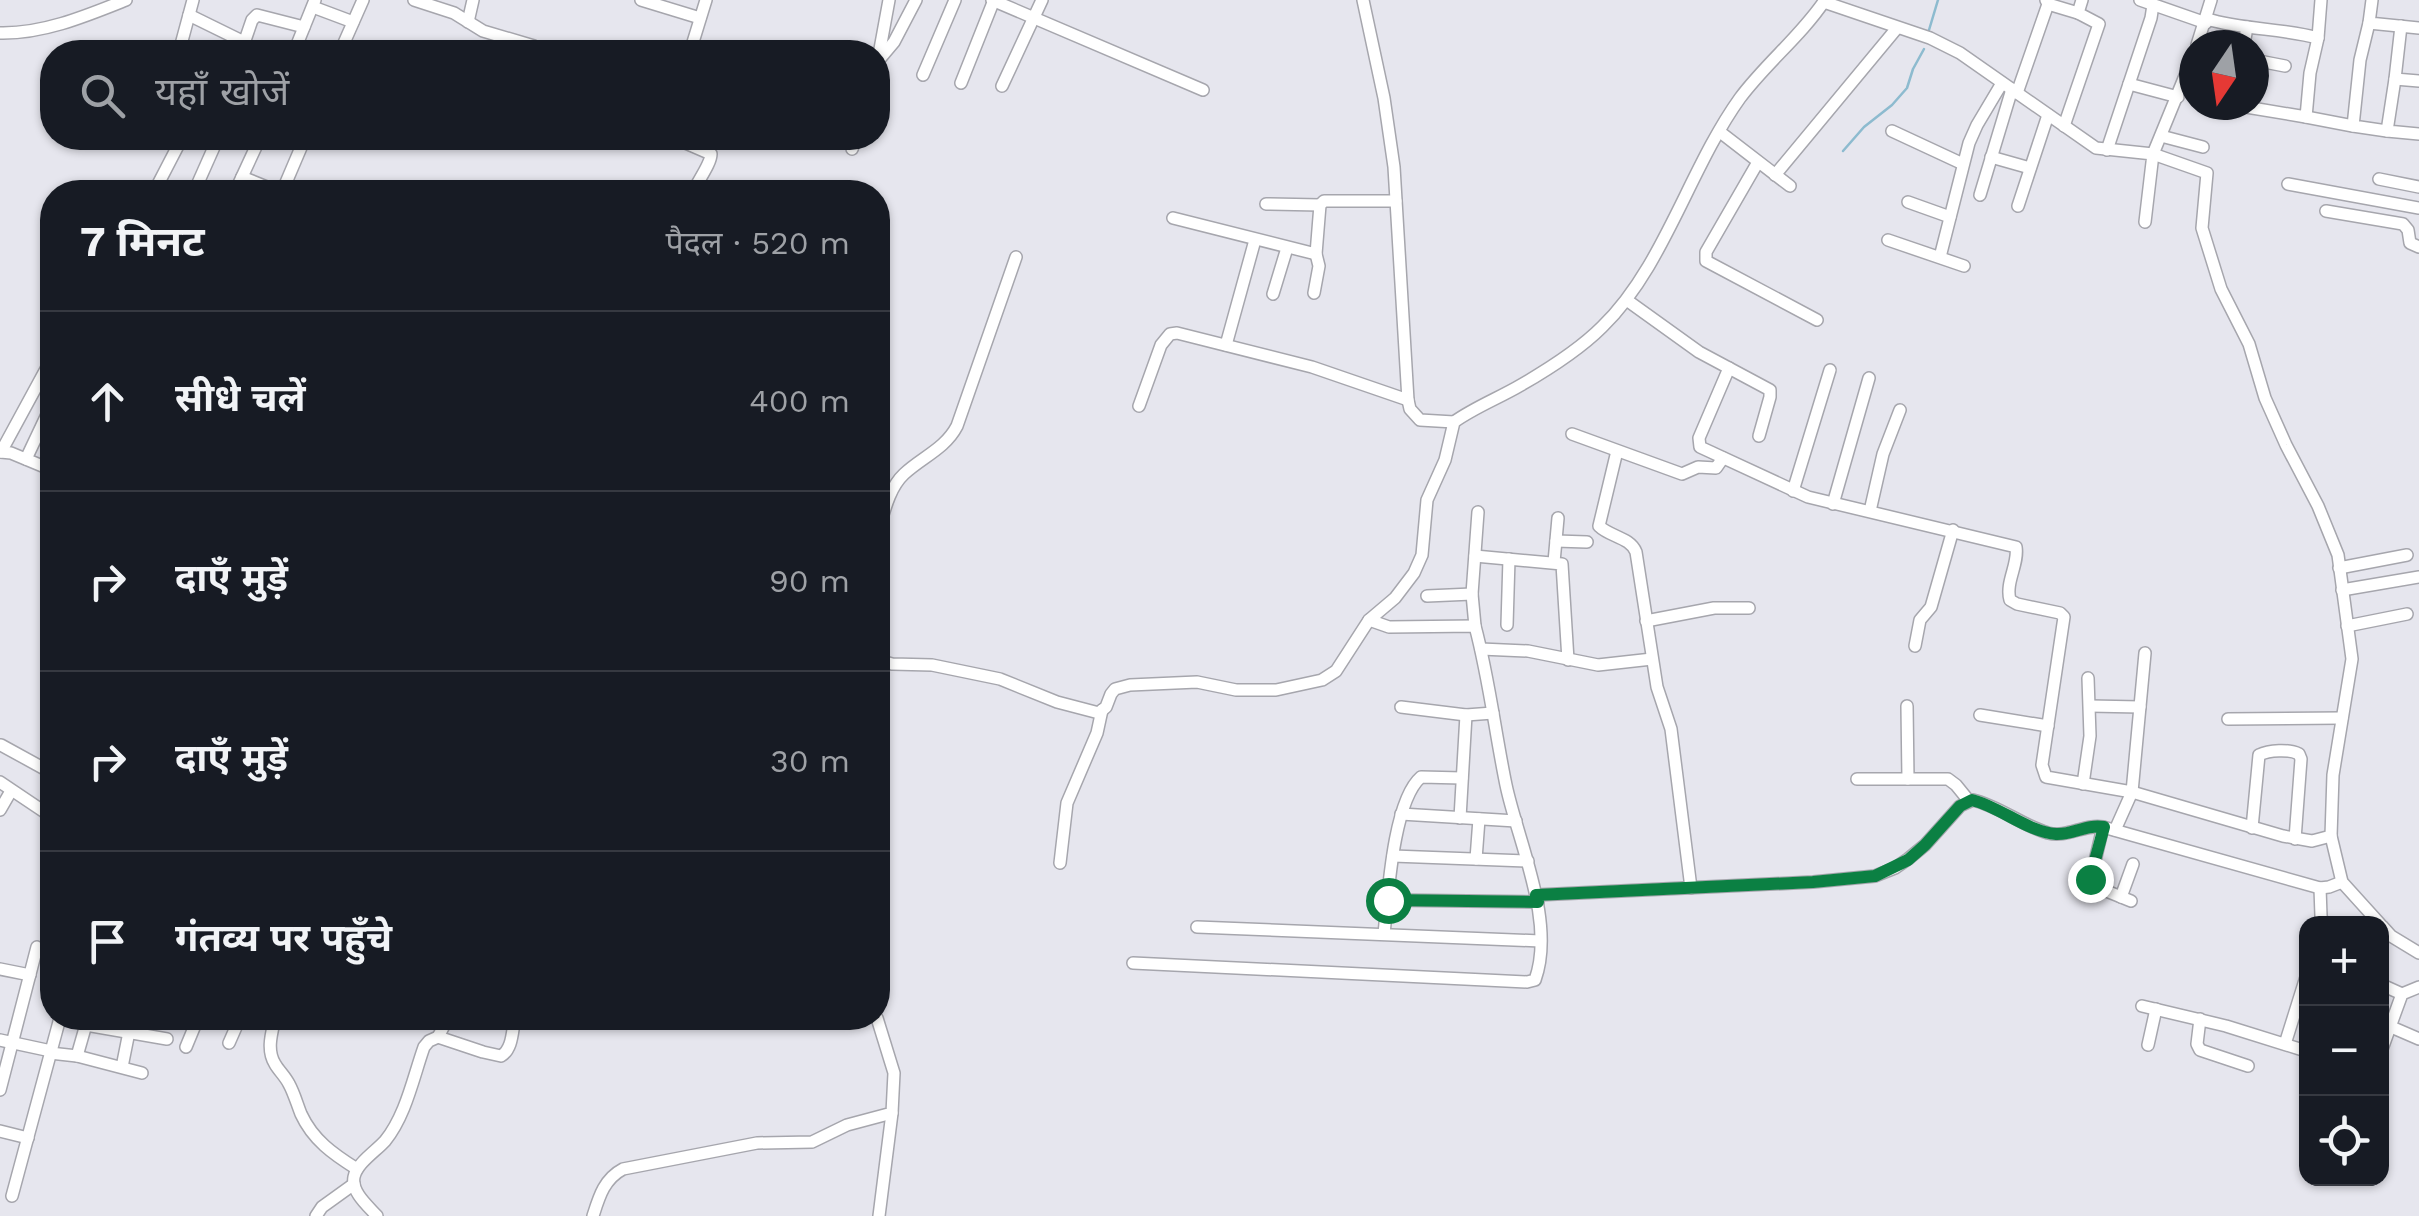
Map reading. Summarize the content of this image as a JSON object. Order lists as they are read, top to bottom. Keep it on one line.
{"north":"bottom","page":{"search":"यहाँ खोजें","heading":["7 मिनट","पैदल · 520 m"],"list":[["सीधे चलें","400 m"],["दाएँ मुड़ें","90 m"],["दाएँ मुड़ें","30 m"],"गंतव्य पर पहुँचे"],"map_buttons":["+","−"]}}
